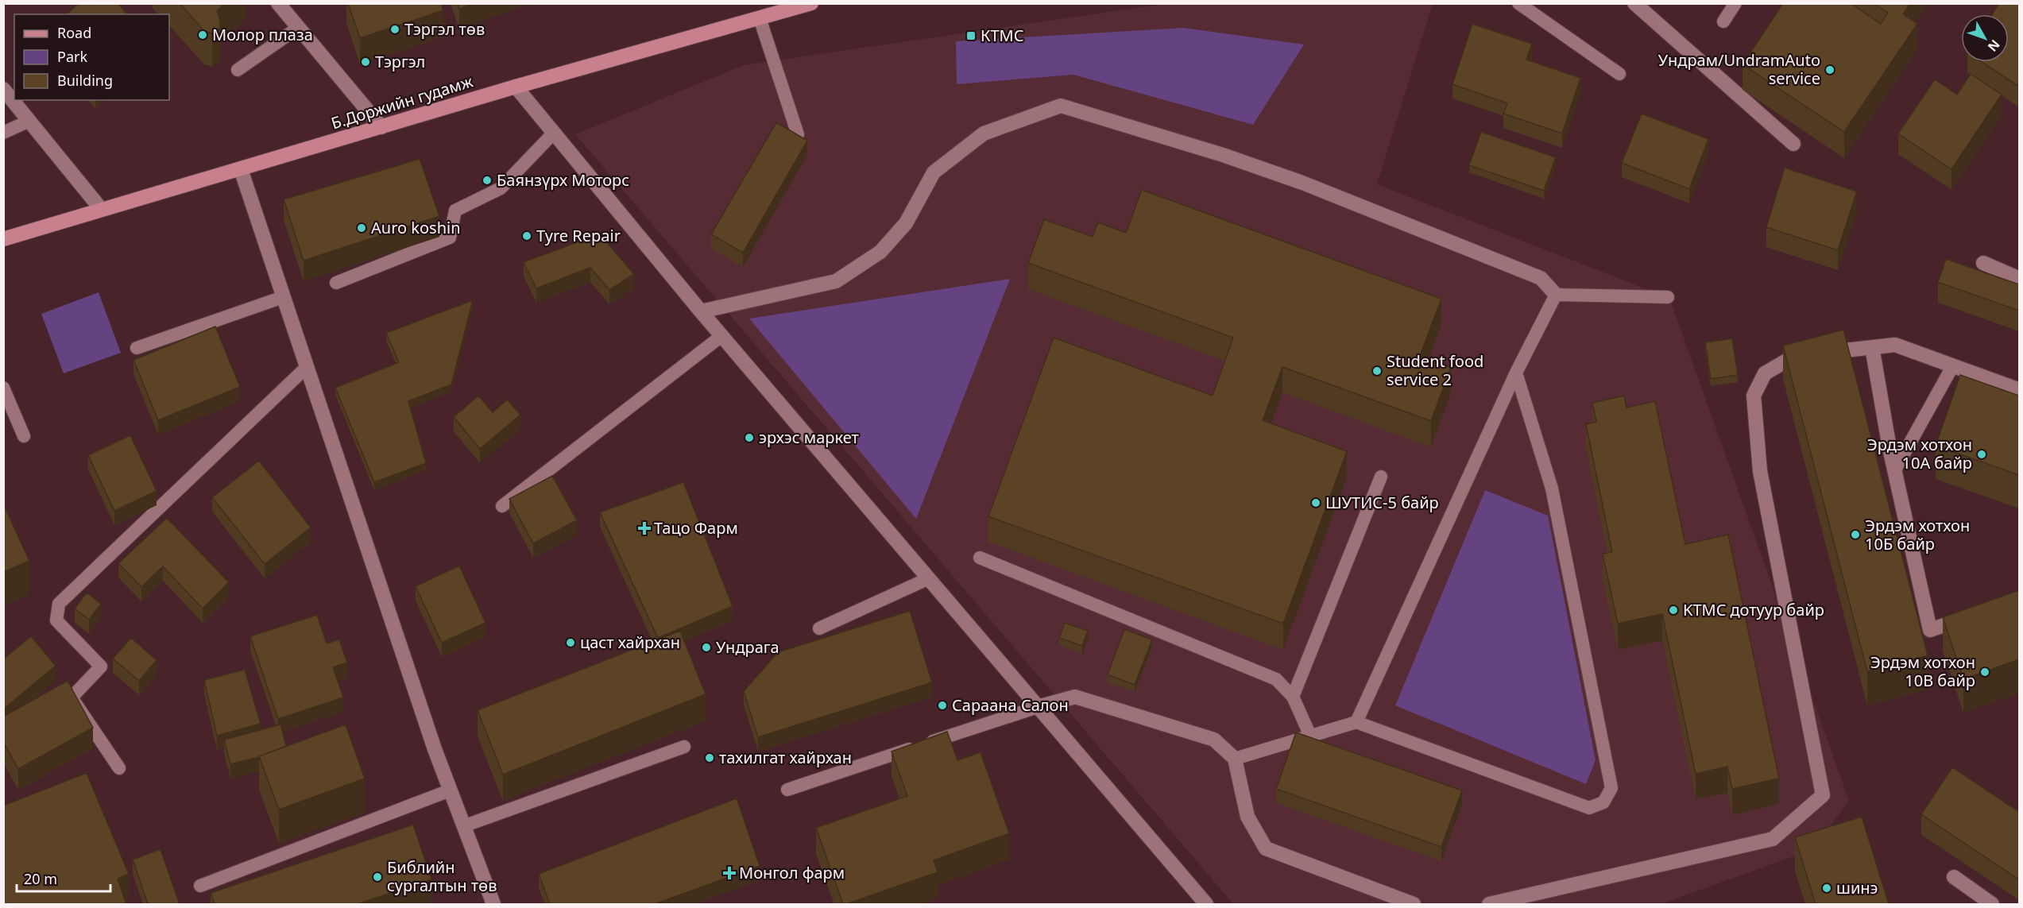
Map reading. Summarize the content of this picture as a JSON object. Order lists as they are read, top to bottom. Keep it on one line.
{"streets":{"main road":["Б.Доржийн гудамж"]},"places":{"other":["Тэргэл төв","Молор плаза","Тэргэл","Ундрам/UndramAuto service","Баянзүрх Моторс","Auro koshin","Tyre Repair","Student food service 2","эрхэс маркет","Эрдэм хотхон 10А байр","ШУТИС-5 байр","Эрдэм хотхон 10Б байр","KTMC дотуур байр","цаст хайрхан","Ундрага","Эрдэм хотхон 10В байр","Сараана Салон","тахилгат хайрхан","Библийн сургалтын төв","шинэ"],"transit":["КТМС"],"health":["Тацо Фарм","Монгол фарм"]},"legend":["Road","Park","Building"],"scale_bar":"20 m","north":"bottom right"}
